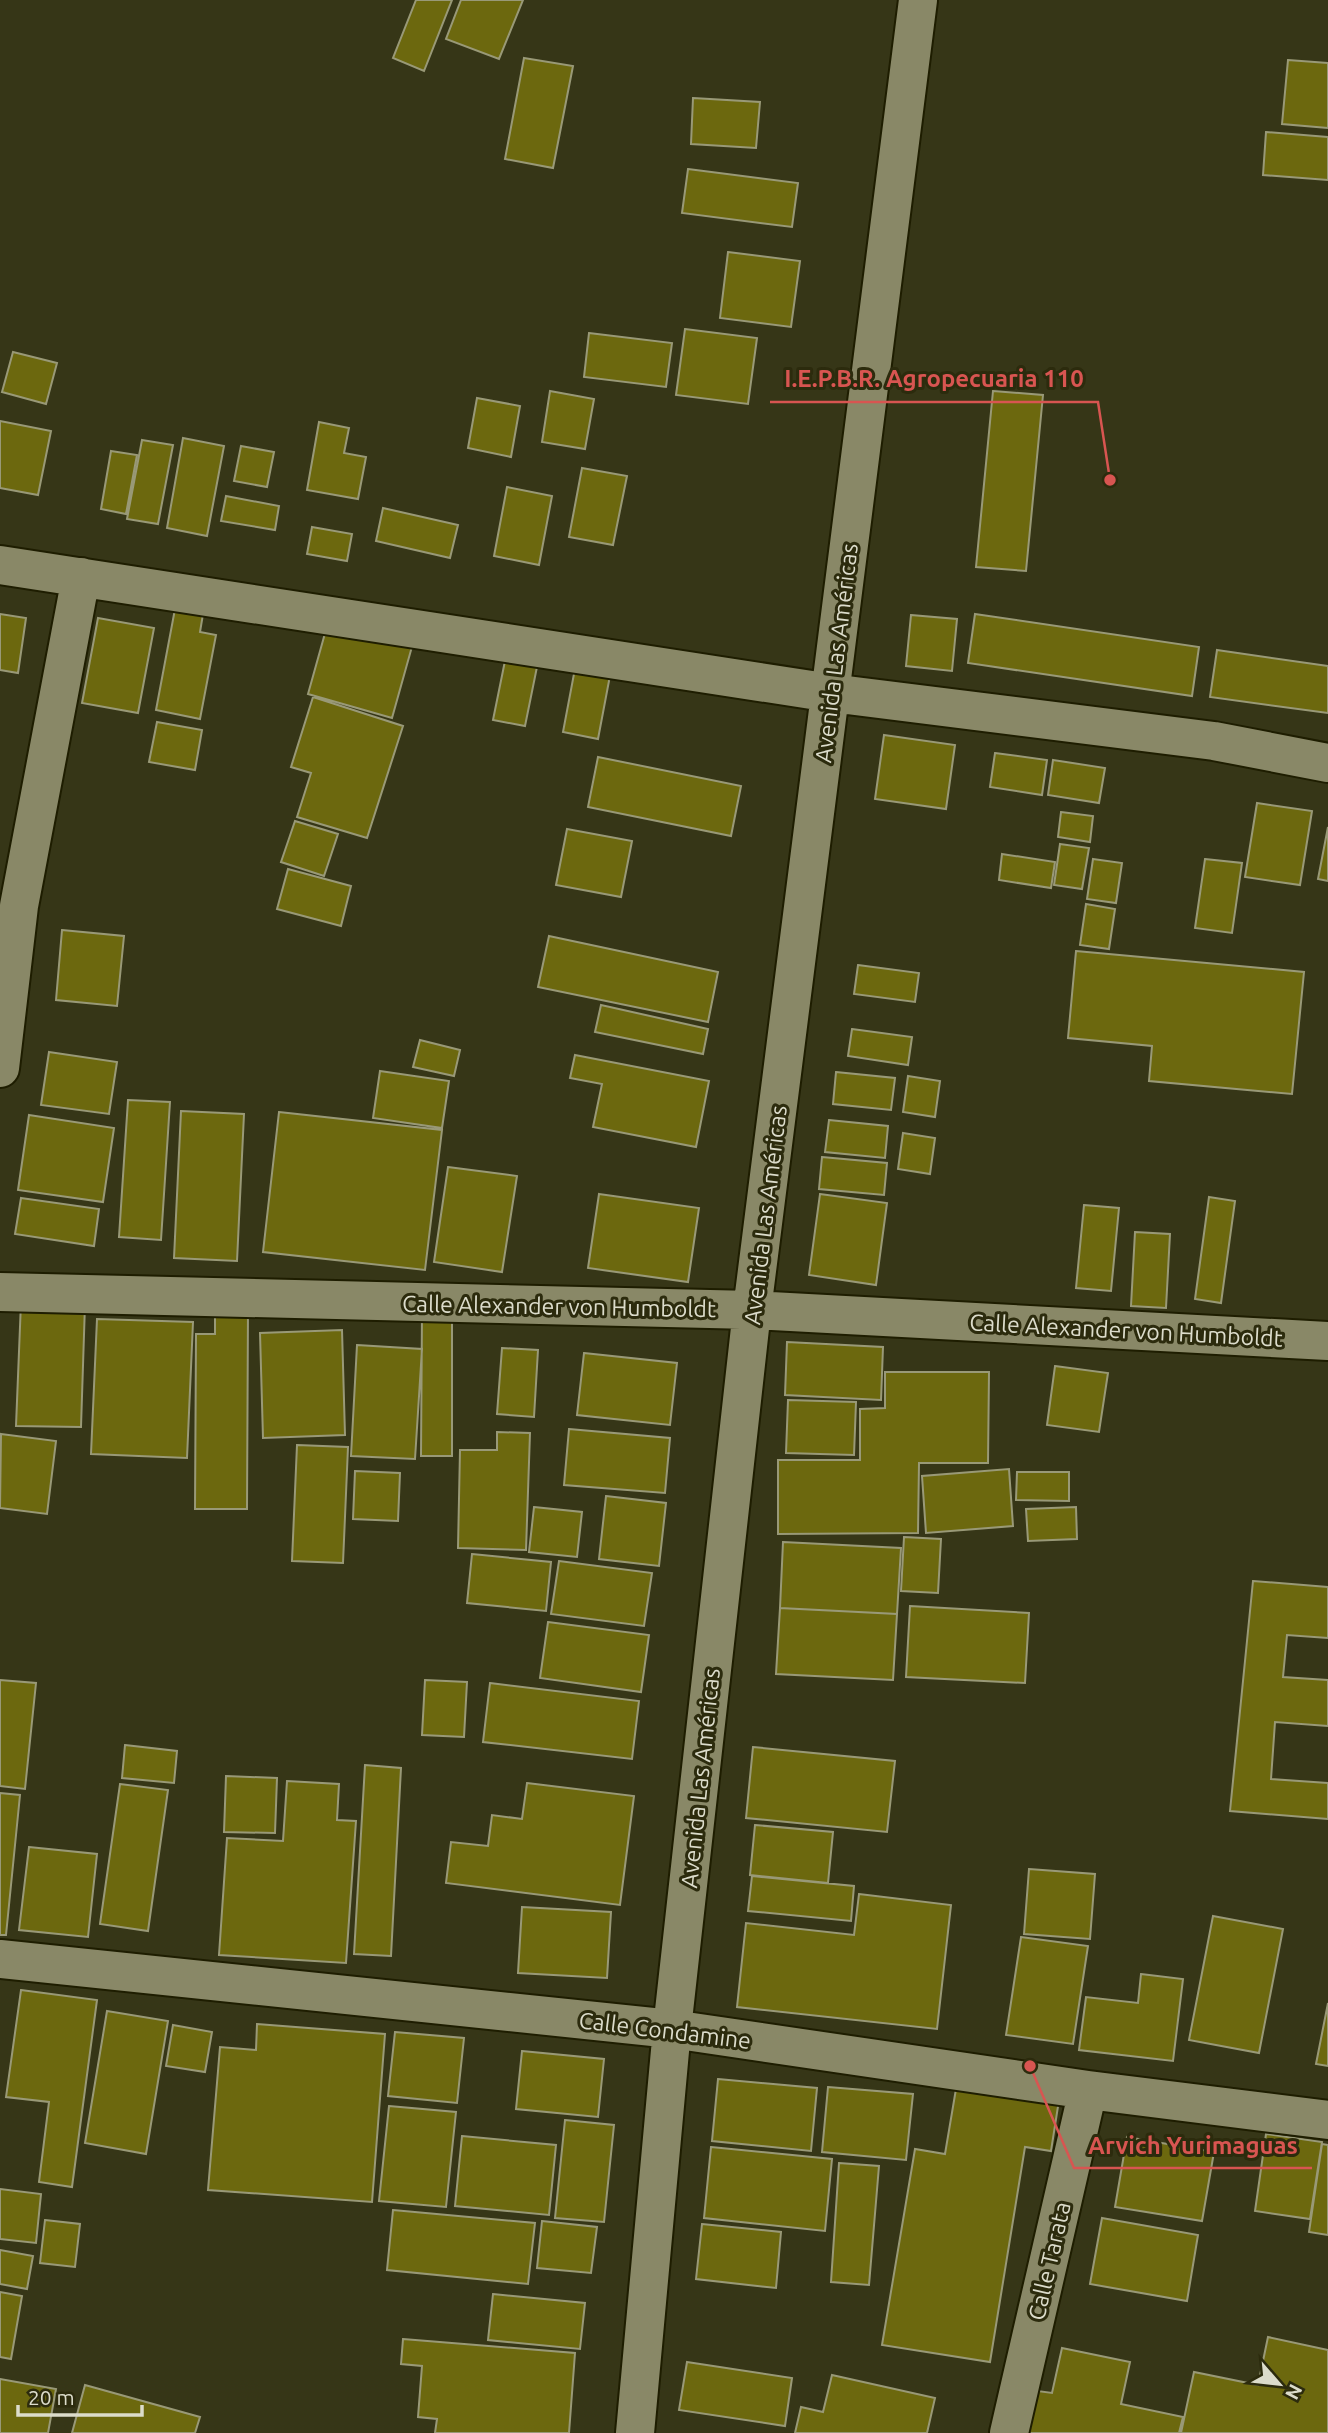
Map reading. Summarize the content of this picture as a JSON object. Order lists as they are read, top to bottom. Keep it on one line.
{"streets":{"street":["Avenida Las Américas","Calle Alexander von Humboldt","Calle Condamine","Calle Tarata"]},"crossings":[["Avenida Las Américas","Calle Alexander von Humboldt"],["Avenida Las Américas","Calle Condamine"],["Calle Condamine","Calle Tarata"]],"places":["I.E.P.B.R. Agropecuaria 110","Arvich Yurimaguas"],"scale_bar":"20 m","north":"bottom right"}
